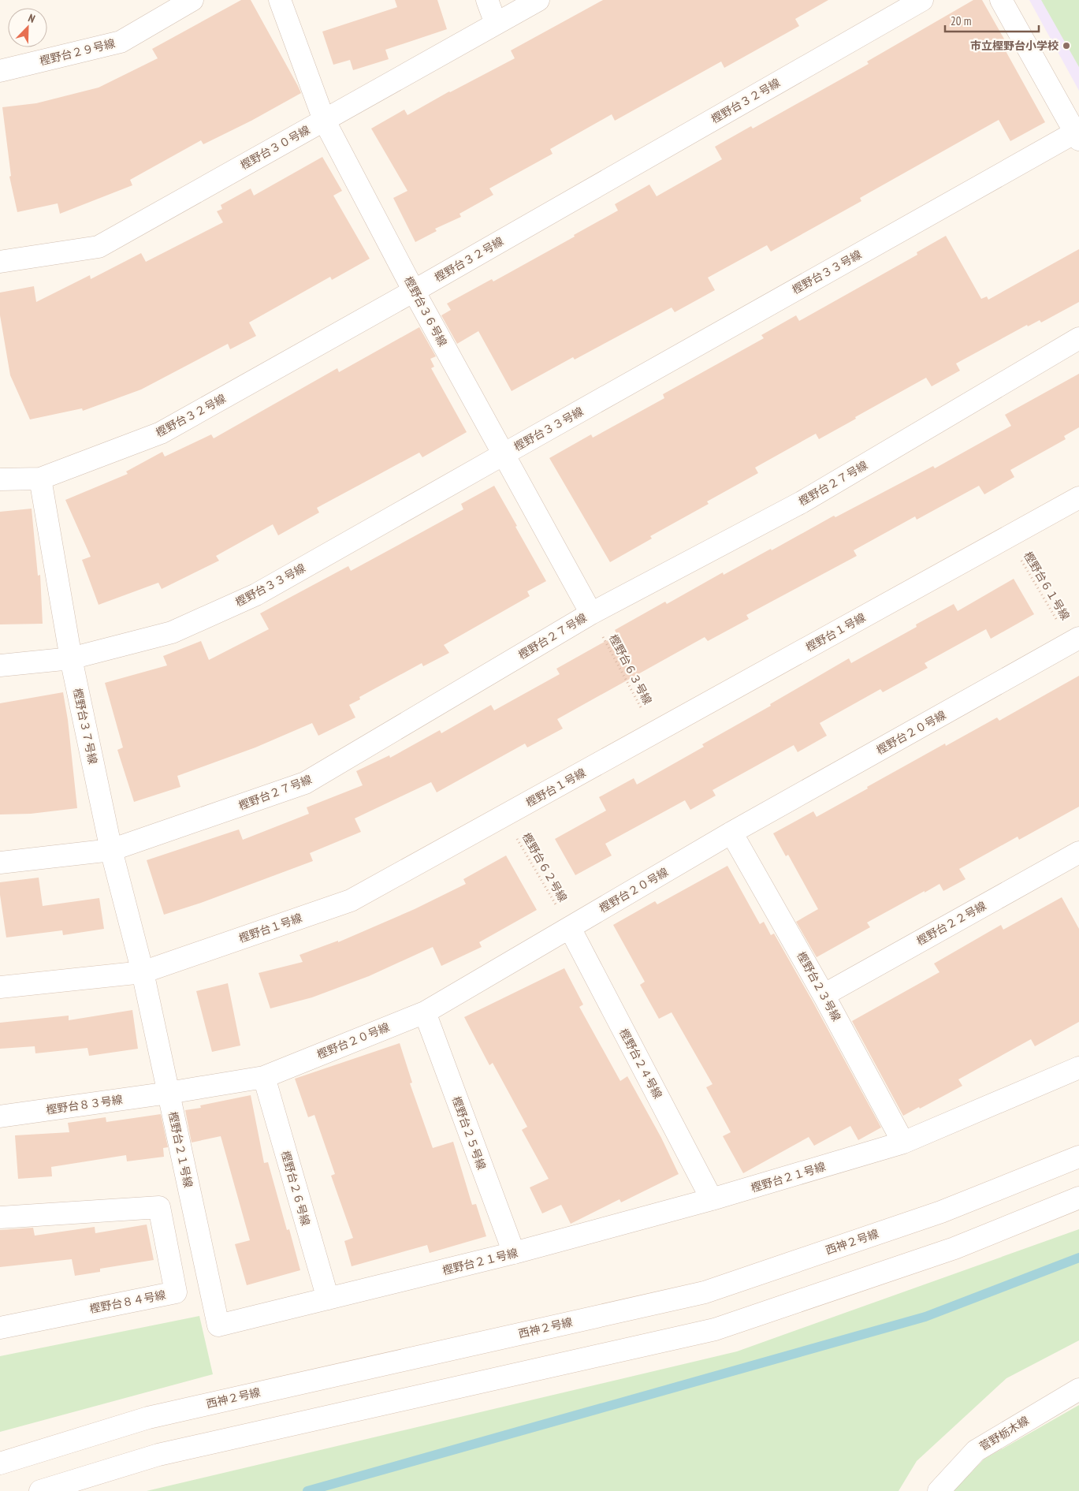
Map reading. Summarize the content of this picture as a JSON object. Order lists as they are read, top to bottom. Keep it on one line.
{"streets":{"street":["樫野台２９号線","樫野台３２号線","樫野台３０号線","樫野台３３号線","樫野台３６号線","樫野台２７号線","樫野台１号線","樫野台３７号線","樫野台２０号線","樫野台２２号線","樫野台２３号線","樫野台２４号線","樫野台８３号線","樫野台２５号線","樫野台２１号線","樫野台２６号線","西神２号線","樫野台８４号線","菅野栃木線"],"path":["樫野台６１号線","樫野台６３号線","樫野台６２号線"]},"crossings":[["樫野台３２号線","樫野台３６号線"],["樫野台３２号線","樫野台３７号線"],["樫野台３０号線","樫野台３６号線"],["樫野台３３号線","樫野台３６号線"],["樫野台３３号線","樫野台３７号線"],["樫野台３６号線","樫野台２７号線"],["樫野台３６号線","樫野台６３号線"],["樫野台２７号線","樫野台６３号線"],["樫野台２７号線","樫野台３７号線"],["樫野台６１号線","樫野台１号線"],["樫野台６１号線","樫野台２０号線"],["樫野台１号線","樫野台６３号線"],["樫野台１号線","樫野台３７号線"],["樫野台１号線","樫野台６２号線"],["樫野台１号線","樫野台２１号線"],["樫野台３７号線","樫野台２１号線"],["樫野台２０号線","樫野台６２号線"],["樫野台２０号線","樫野台２３号線"],["樫野台２０号線","樫野台２４号線"],["樫野台２０号線","樫野台８３号線"],["樫野台２０号線","樫野台２５号線"],["樫野台２０号線","樫野台２１号線"],["樫野台２０号線","樫野台２６号線"],["樫野台６２号線","樫野台２４号線"],["樫野台２２号線","樫野台２３号線"],["樫野台２３号線","樫野台２１号線"],["樫野台２４号線","樫野台２１号線"],["樫野台８３号線","樫野台２１号線"],["樫野台２５号線","樫野台２１号線"],["樫野台２１号線","樫野台２６号線"]],"places":["市立樫野台小学校"],"scale_bar":"20 m","north":"top right"}
